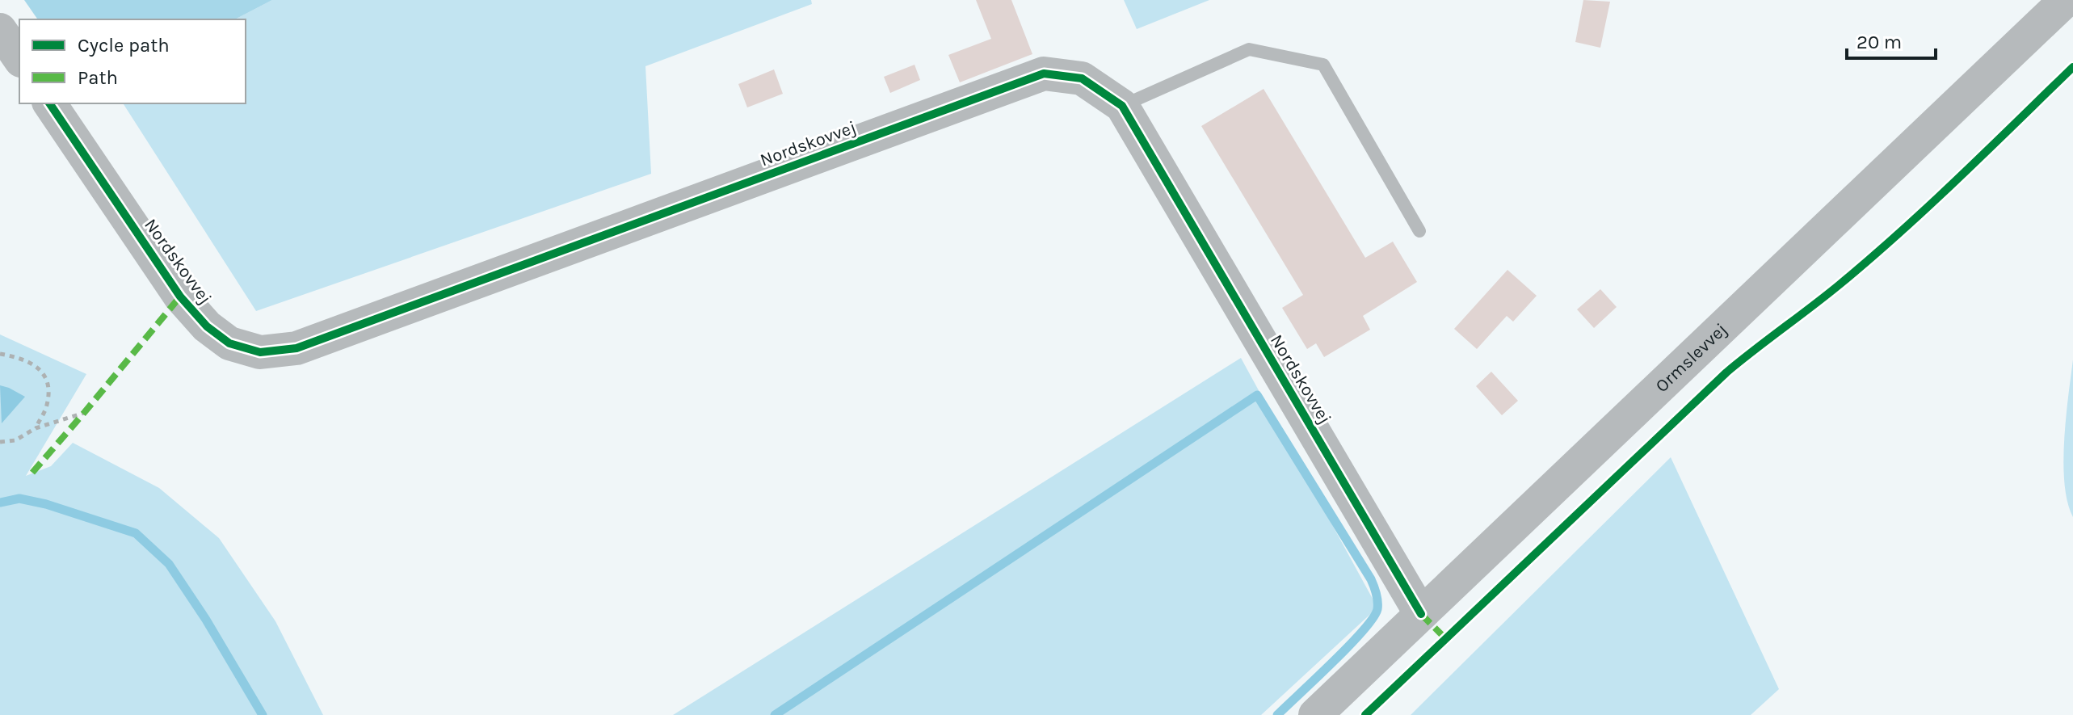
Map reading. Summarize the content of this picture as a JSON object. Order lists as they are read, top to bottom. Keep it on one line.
{"streets":{"street":["Nordskovvej","Ormslevvej"]},"crossings":[["Nordskovvej","Ormslevvej"]],"legend":["Cycle path","Path"],"scale_bar":"20 m"}
